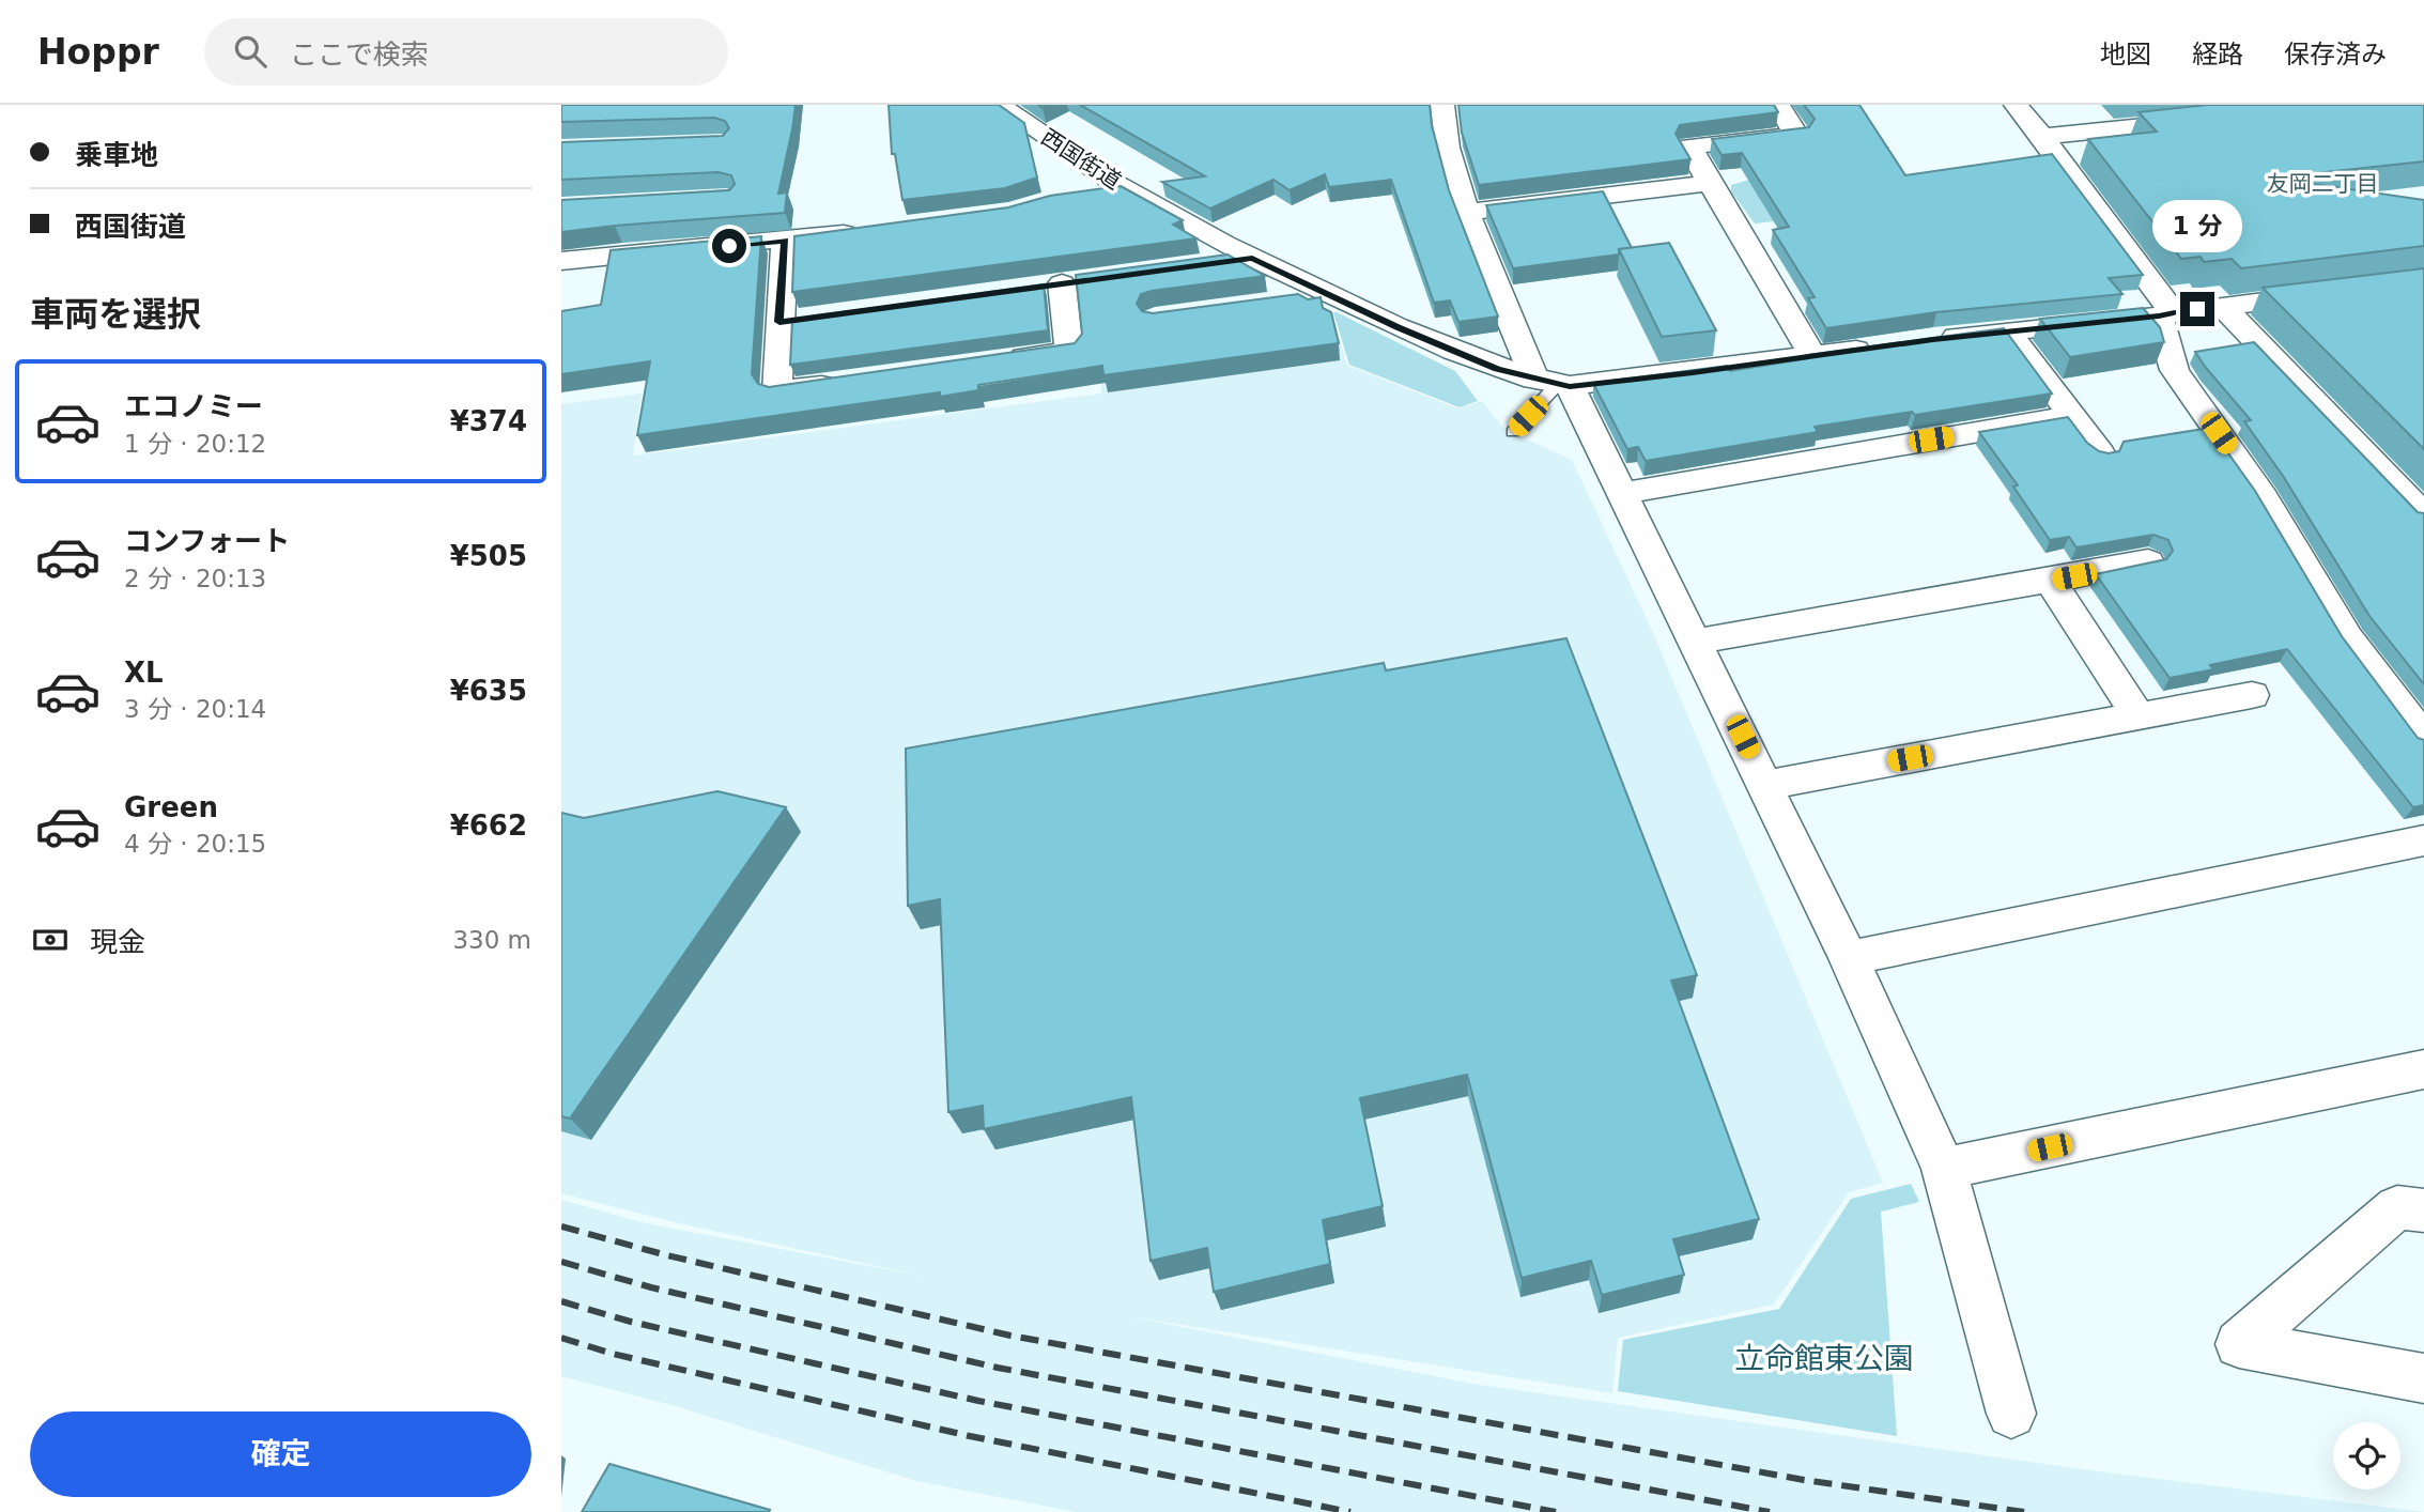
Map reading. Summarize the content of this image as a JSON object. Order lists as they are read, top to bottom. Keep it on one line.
{"streets":{"street":["西国街道"]},"districts":["友岡二丁目"],"parks":["立命館東公園"],"page":{"header":"Hoppr","search":"ここで検索","nav":["地図","経路","保存済み"],"banner":["乗車地","西国街道"],"bubble":"1 分","heading":"車両を選択","list":[{"name":"エコノミー","note":"1 分 · 20:12","value":"¥374"},{"name":"コンフォート","note":"2 分 · 20:13","value":"¥505"},{"name":"XL","note":"3 分 · 20:14","value":"¥635"},{"name":"Green","note":"4 分 · 20:15","value":"¥662"}],"pay":["現金","330 m"],"buttons":"確定"}}
